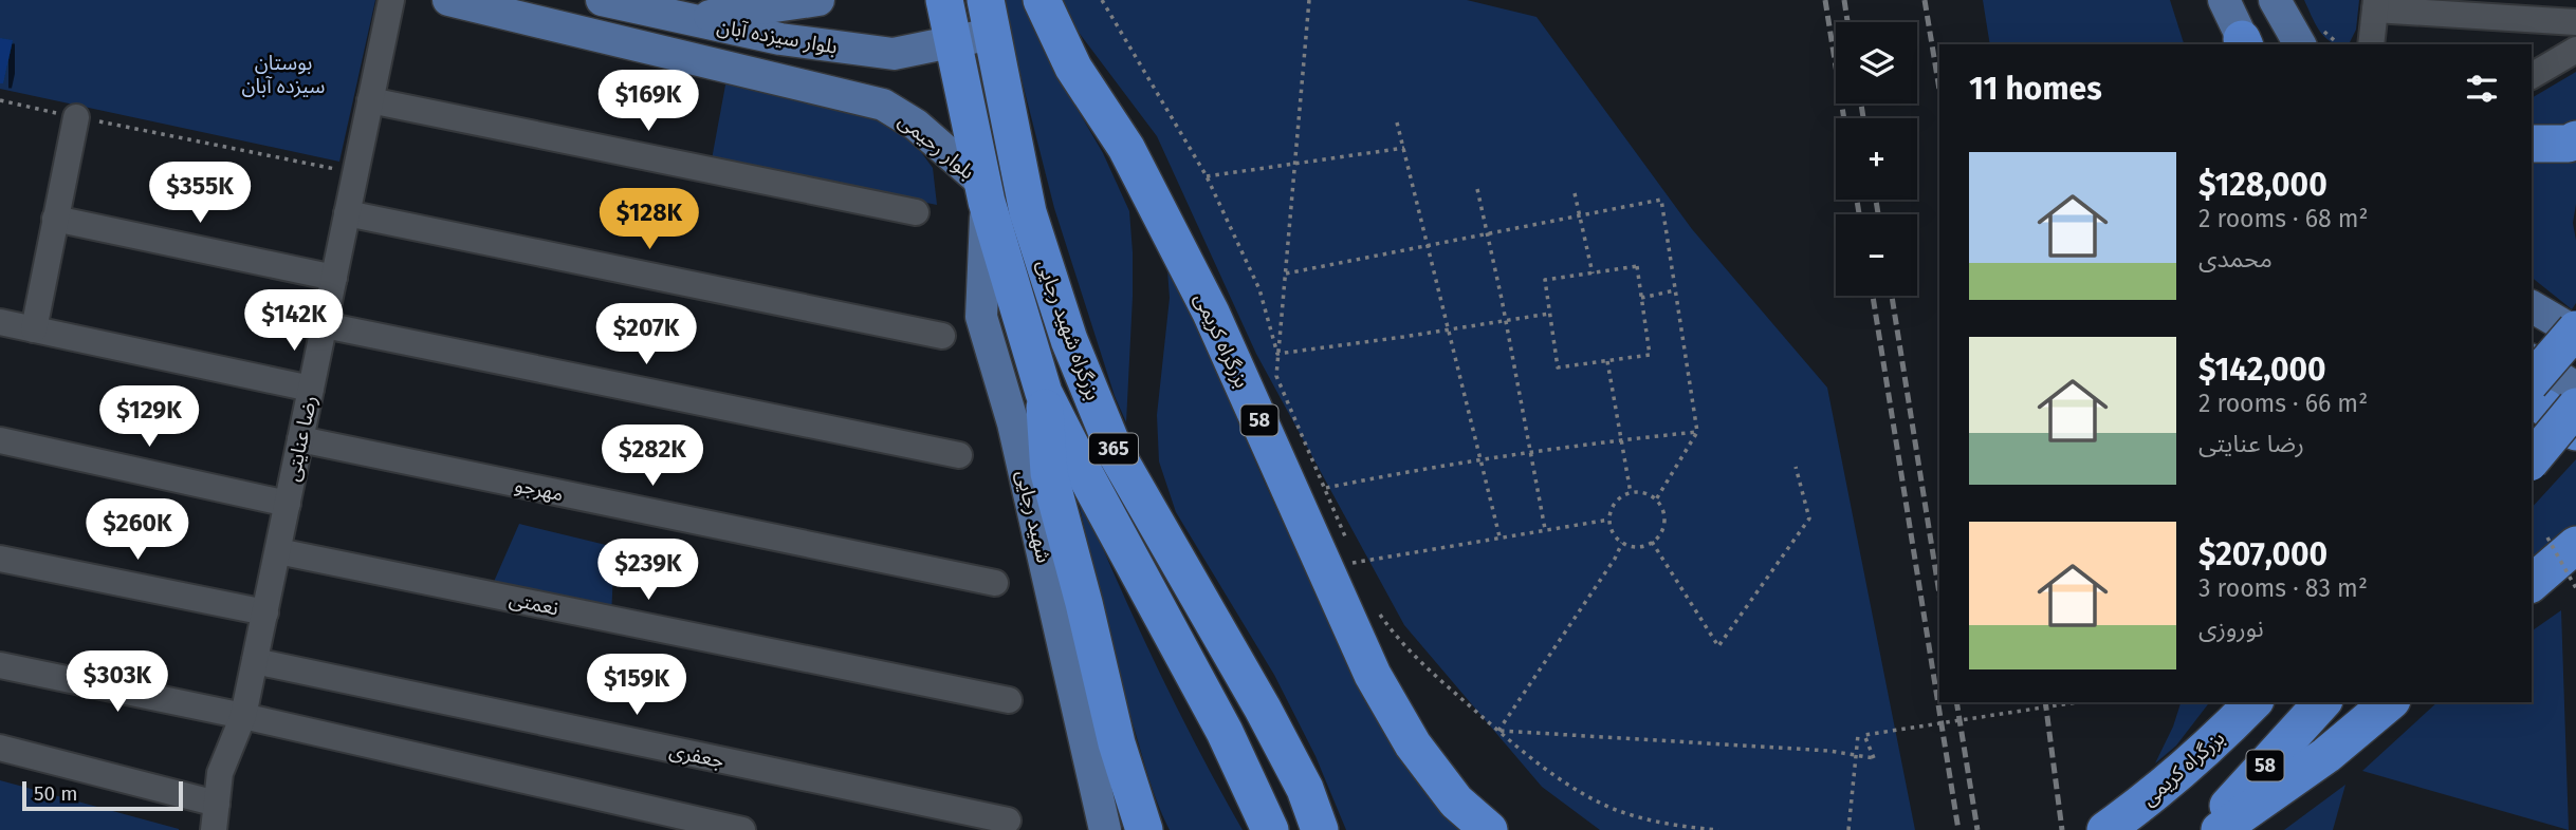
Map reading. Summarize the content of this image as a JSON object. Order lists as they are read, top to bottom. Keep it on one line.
{"streets":{"highway":["بزرگراه شهید رجایی","بزرگراه کریمی","58","365"],"main road":["بلوار سیزده آبان","بلوار رحیمی","شهید رجایی"],"street":["رضا عنایتی","مهرجو","نعمتی","جعفری"]},"crossings":[["بلوار سیزده آبان","بلوار رحیمی"],["بلوار سیزده آبان","بزرگراه شهید رجایی"],["بلوار رحیمی","بزرگراه شهید رجایی"],["بلوار رحیمی","شهید رجایی"],["بزرگراه شهید رجایی","شهید رجایی"],["رضا عنایتی","مهرجو"],["رضا عنایتی","نعمتی"],["رضا عنایتی","جعفری"]],"parks":["بوستان سیزده آبان"],"scale_bar":"50 m","page":{"map_buttons":["+","−"],"heading":"11 homes","price":["$169K","$355K","$128K","$142K","$207K","$129K","$282K","$260K","$239K","$303K","$159K"],"list":[{"name":"$128,000","note":"2 rooms · 68 m² · محمدی"},{"name":"$142,000","note":"2 rooms · 66 m² · رضا عنایتی"},{"name":"$207,000","note":"3 rooms · 83 m² · نوروزی"}],"scale":"50 m"}}
